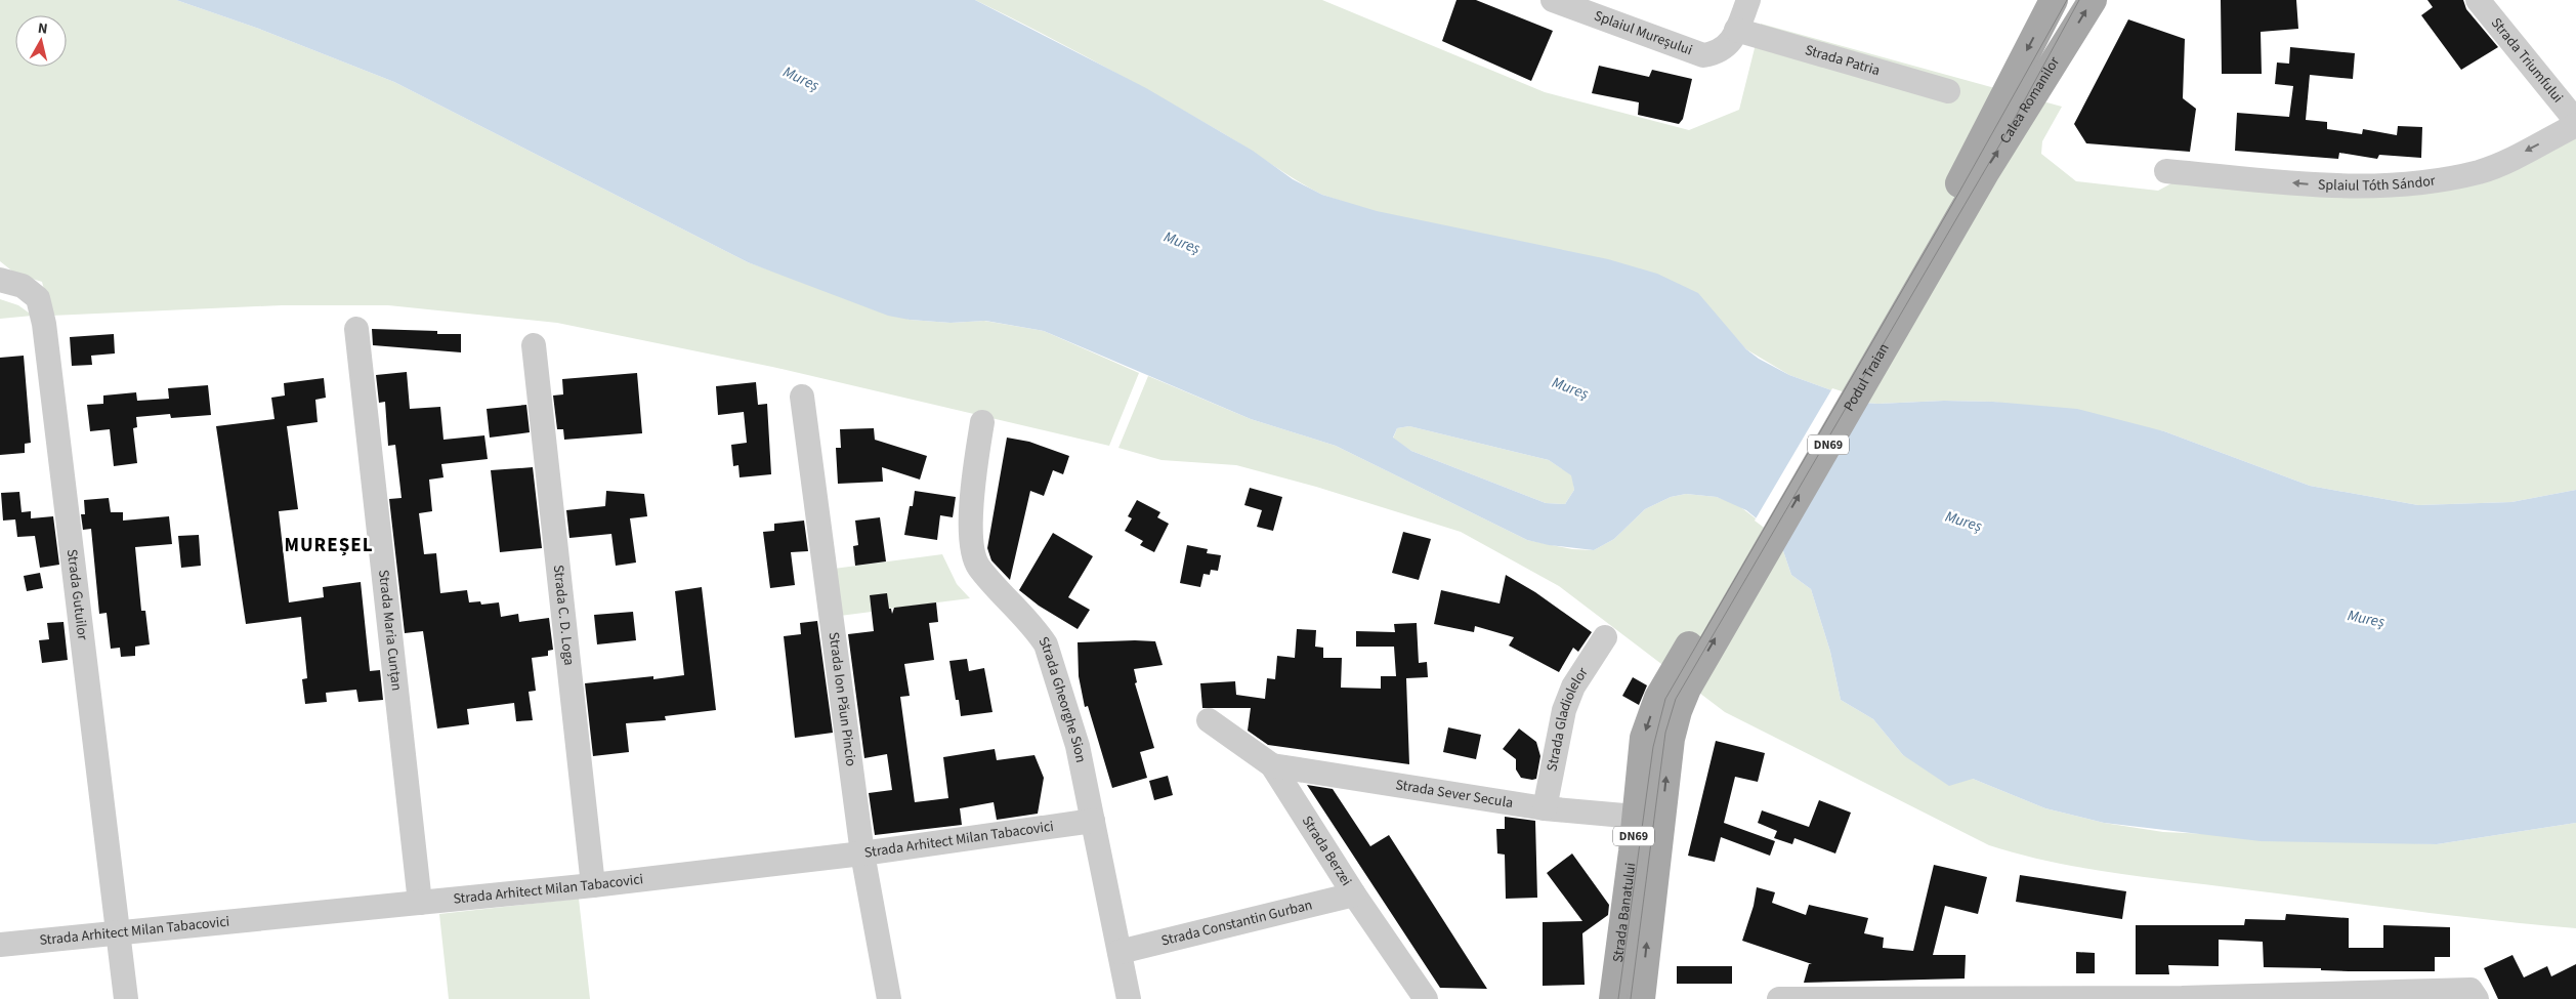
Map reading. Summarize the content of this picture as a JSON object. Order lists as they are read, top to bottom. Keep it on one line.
{"streets":{"main road":["Calea Romanilor","Podul Traian","DN69","Strada Banatului"],"street":["Splaiul Mureșului","Strada Patria","Strada Triumfului","Splaiul Tóth Sándor","Strada Gutuilor","Strada C. D. Loga","Strada Maria Cunțan","Strada Ion Păun Pincio","Strada Gheorghe Sion","Strada Gladiolelor","Strada Sever Secula","Strada Arhitect Milan Tabacovici","Strada Berzei","Strada Constantin Gurban"]},"crossings":[["Splaiul Mureșului","Strada Patria"],["Calea Romanilor","Podul Traian"],["Podul Traian","Strada Banatului"],["Strada Gutuilor","Strada Arhitect Milan Tabacovici"],["Strada C. D. Loga","Strada Arhitect Milan Tabacovici"],["Strada Maria Cunțan","Strada Arhitect Milan Tabacovici"],["Strada Ion Păun Pincio","Strada Arhitect Milan Tabacovici"],["Strada Gheorghe Sion","Strada Arhitect Milan Tabacovici"],["Strada Gheorghe Sion","Strada Constantin Gurban"],["Strada Gladiolelor","Strada Sever Secula"],["Strada Sever Secula","Strada Berzei"],["Strada Sever Secula","Strada Banatului"],["Strada Berzei","Strada Constantin Gurban"]],"one_way":["Splaiul Tóth Sándor"],"districts":["MUREȘEL"],"water":["Mureș"],"north":"top"}
